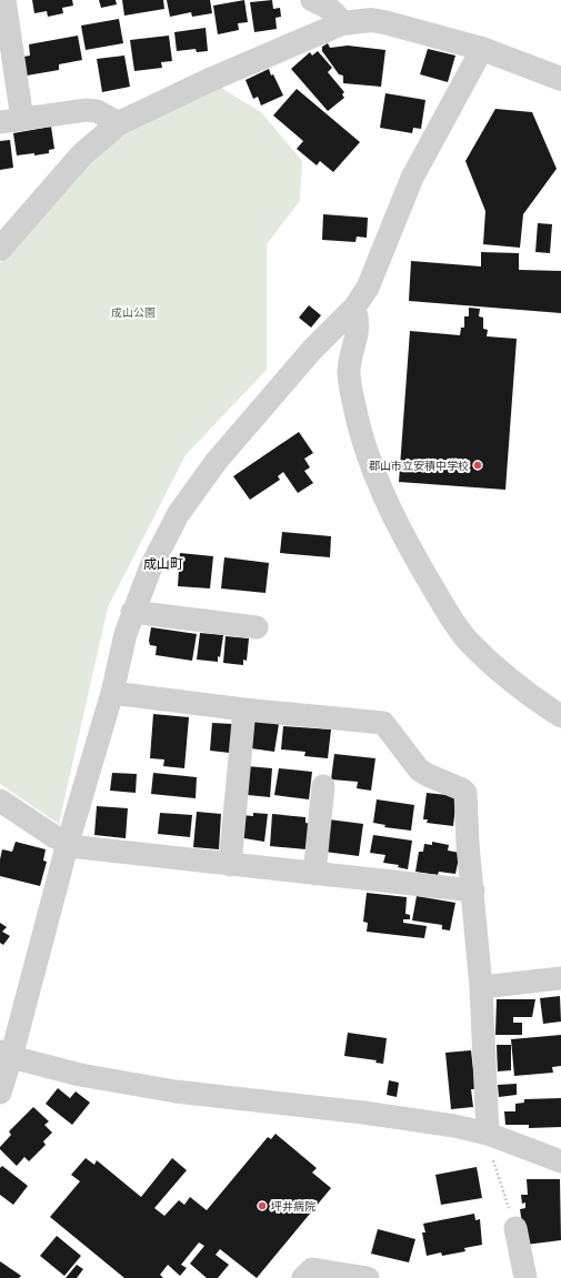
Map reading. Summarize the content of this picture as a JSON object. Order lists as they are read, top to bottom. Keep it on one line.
{"districts":["成山町"],"parks":["成山公園"],"places":["郡山市立安積中学校","坪井病院"]}
